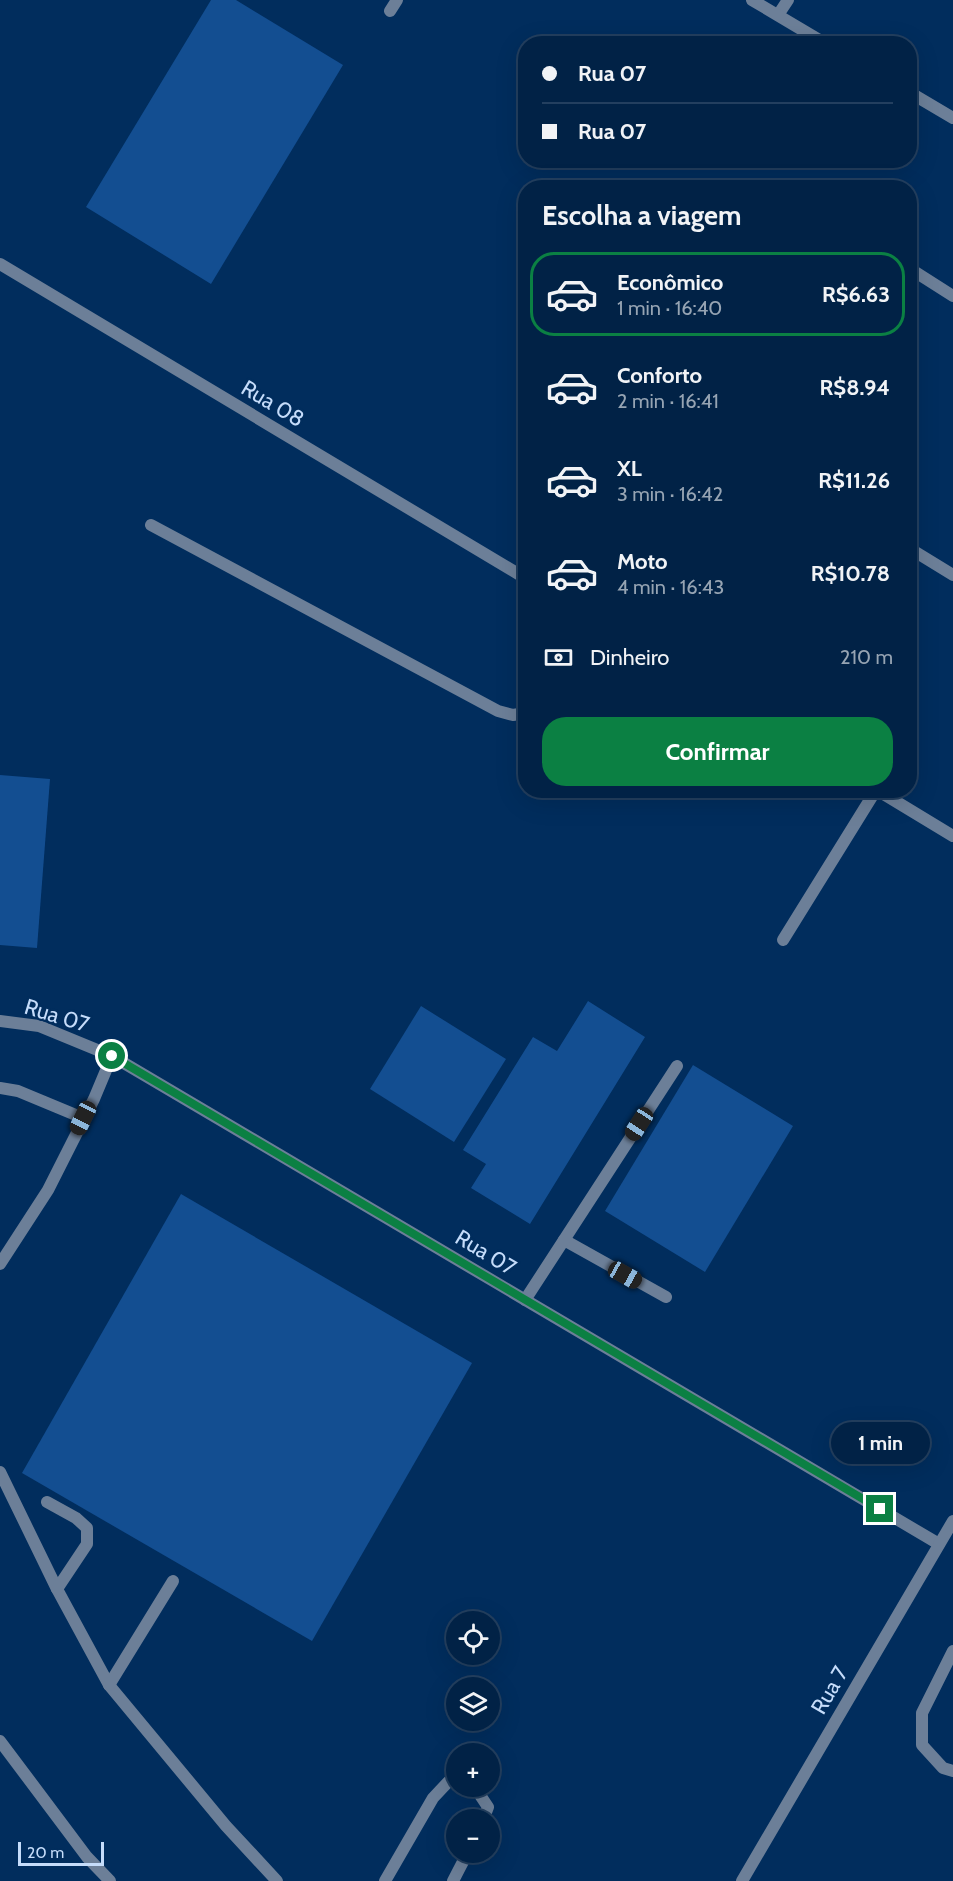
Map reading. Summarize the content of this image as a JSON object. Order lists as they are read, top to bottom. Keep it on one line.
{"streets":{"street":["Rua 08","Rua 07","Rua 7"]},"crossings":[["Rua 07","Rua 7"]],"scale_bar":"20 m","page":{"banner":["Rua 07","Rua 07"],"heading":"Escolha a viagem","list":[{"name":"Econômico","note":"1 min · 16:40","value":"R$6.63"},{"name":"Conforto","note":"2 min · 16:41","value":"R$8.94"},{"name":"XL","note":"3 min · 16:42","value":"R$11.26"},{"name":"Moto","note":"4 min · 16:43","value":"R$10.78"}],"pay":["Dinheiro","210 m"],"buttons":"Confirmar","bubble":"1 min","map_buttons":["+","−"],"scale":"20 m"}}
